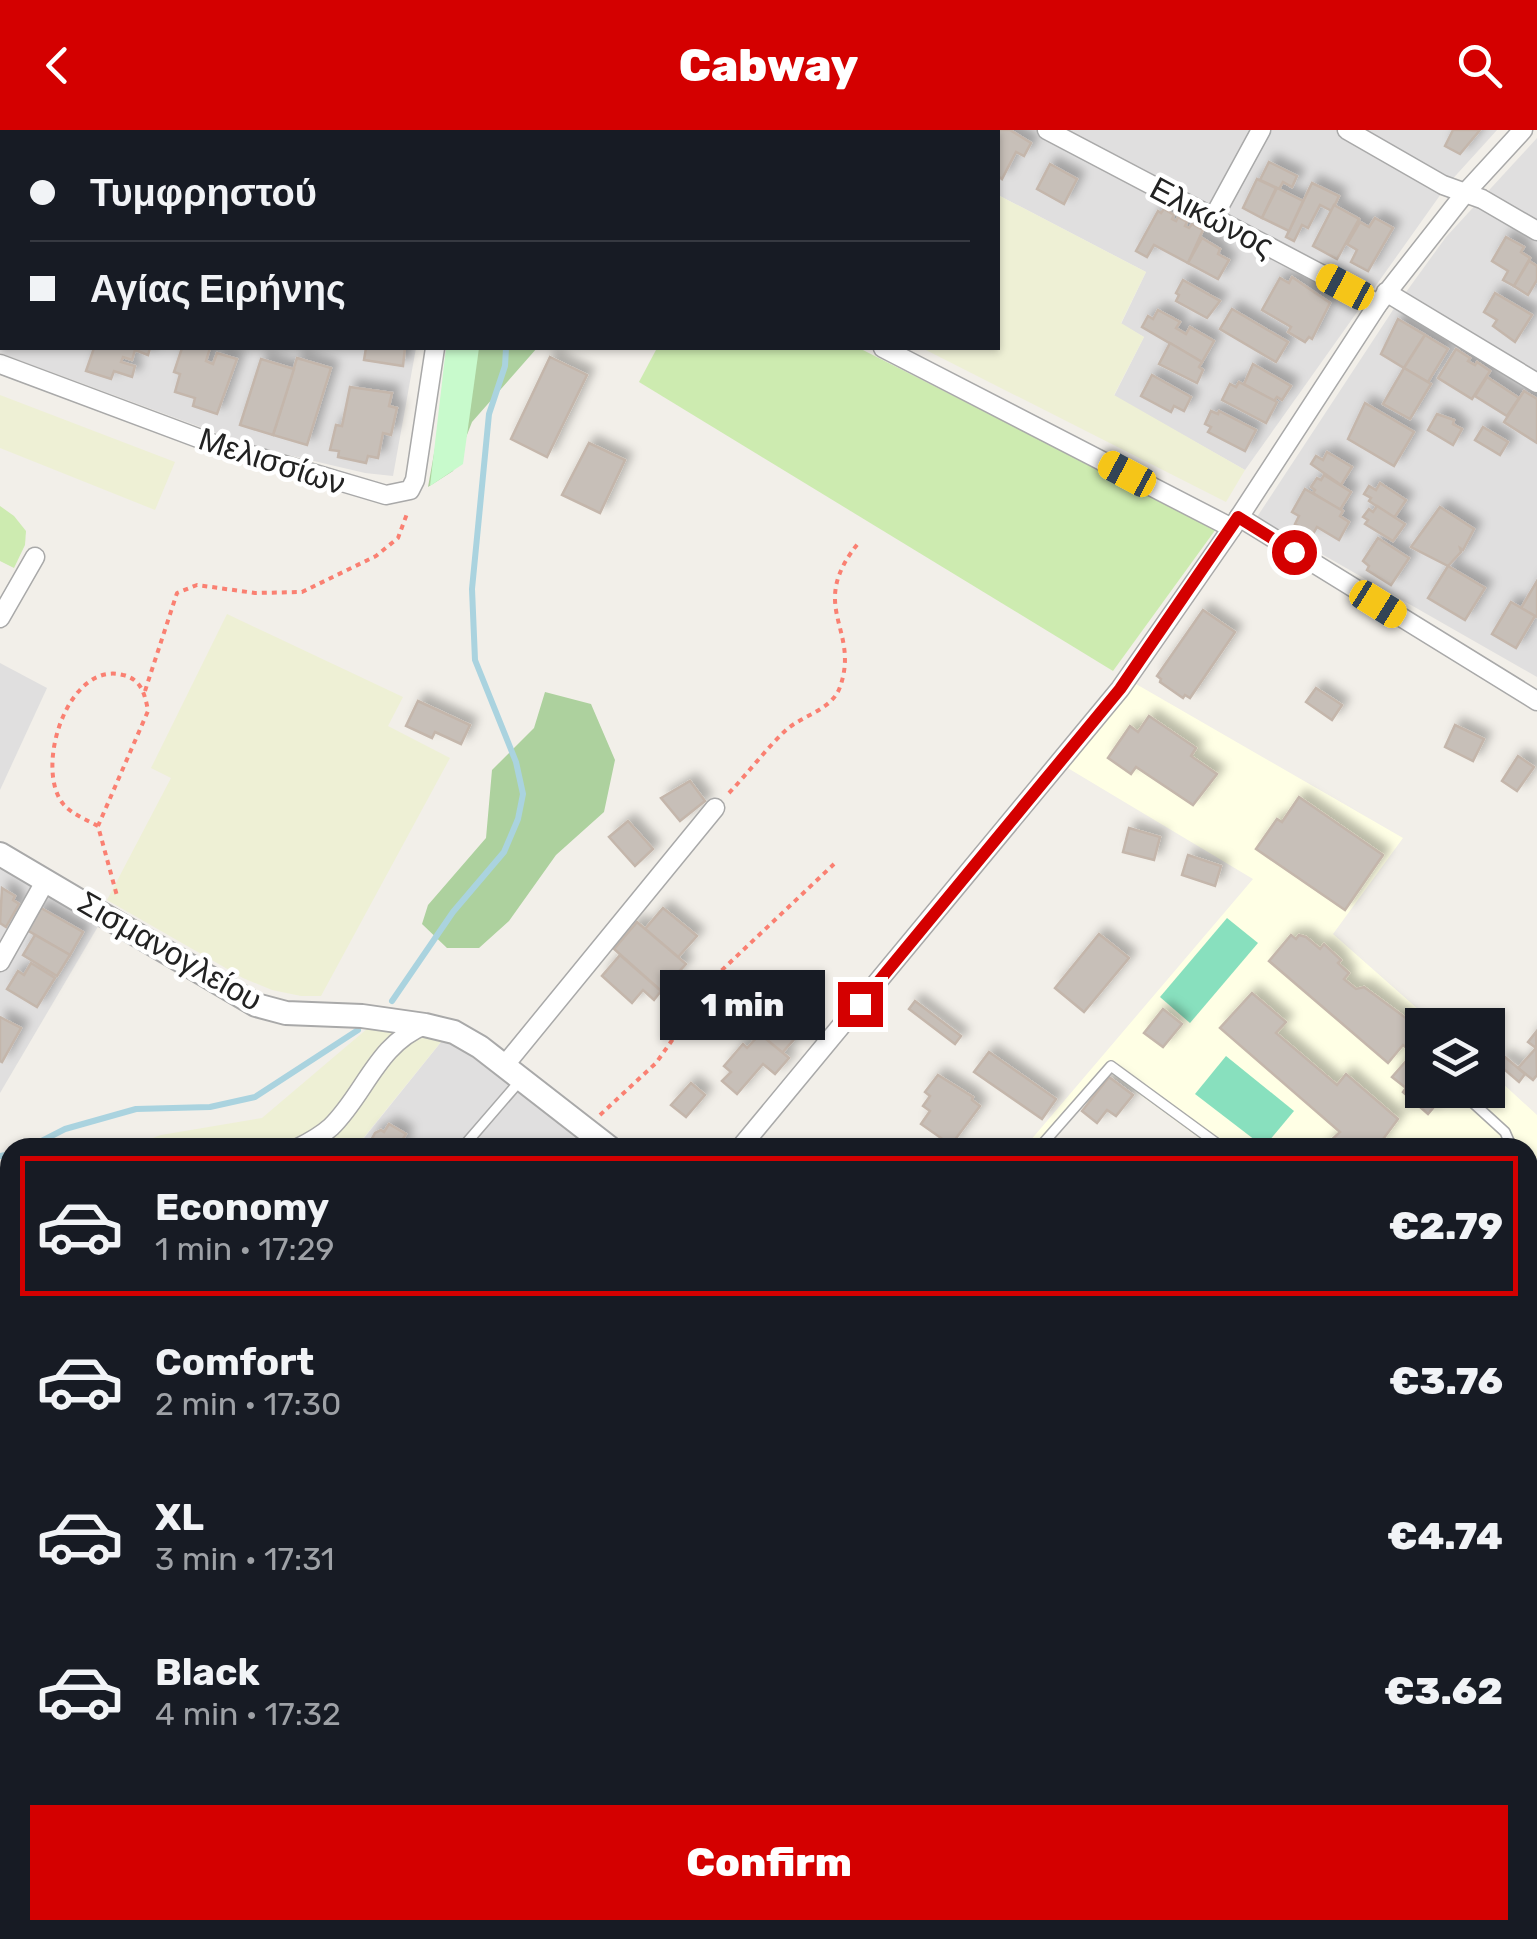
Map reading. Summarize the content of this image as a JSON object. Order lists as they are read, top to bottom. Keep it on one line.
{"streets":{"street":["Ελικώνος","Μελισσίων","Σισμανογλείου"]},"page":{"header":"Cabway","banner":["Τυμφρηστού","Αγίας Ειρήνης"],"bubble":"1 min","list":[{"name":"Economy","note":"1 min · 17:29","value":"€2.79"},{"name":"Comfort","note":"2 min · 17:30","value":"€3.76"},{"name":"XL","note":"3 min · 17:31","value":"€4.74"},{"name":"Black","note":"4 min · 17:32","value":"€3.62"}],"buttons":"Confirm"}}
